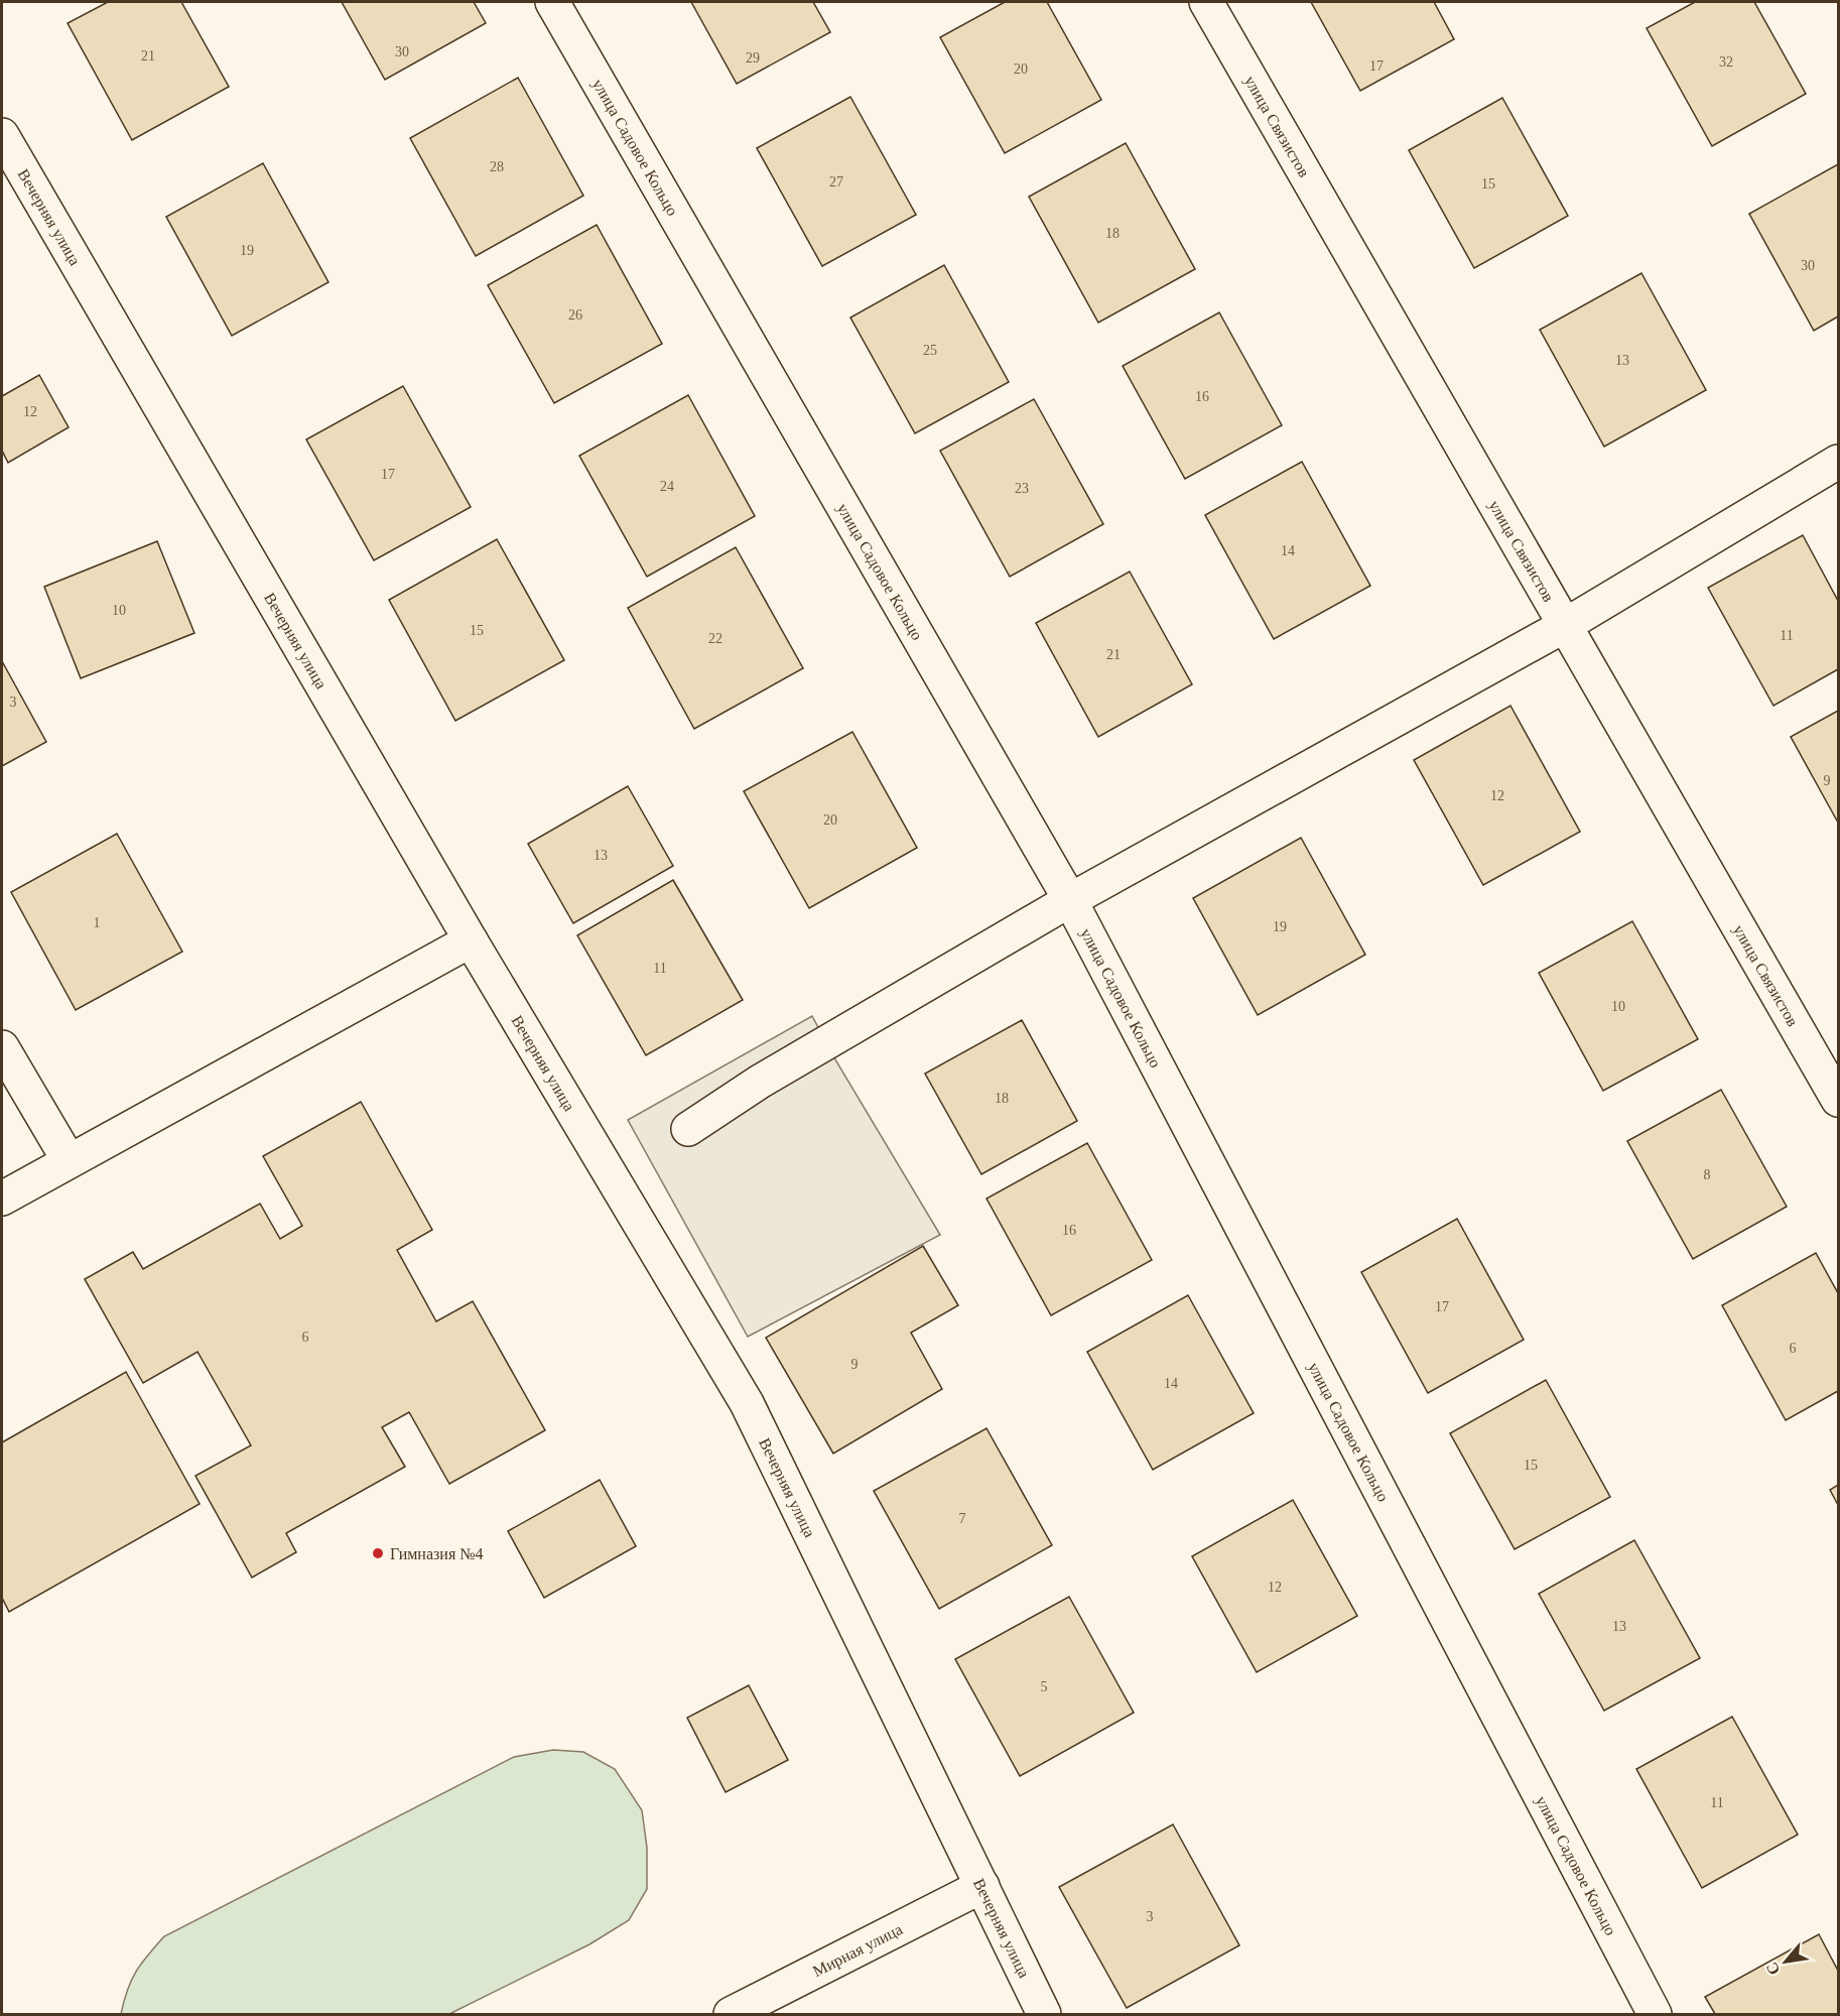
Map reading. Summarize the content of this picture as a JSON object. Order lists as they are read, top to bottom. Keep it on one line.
{"streets":{"street":["улица Связистов","улица Садовое Кольцо","Вечерняя улица","Мирная улица"]},"crossings":[["Вечерняя улица","Мирная улица"]],"places":["Гимназия №4"],"house_numbers":["30","21","29","32","17","20","28","27","15","18","19","30","26","25","13","16","12","17","24","23","14","10","15","11","22","21","3","9","12","20","13","1","19","11","10","18","8","16","17","6","6","9","14","15","7","12","13","5","11","3"],"north":"bottom left"}
